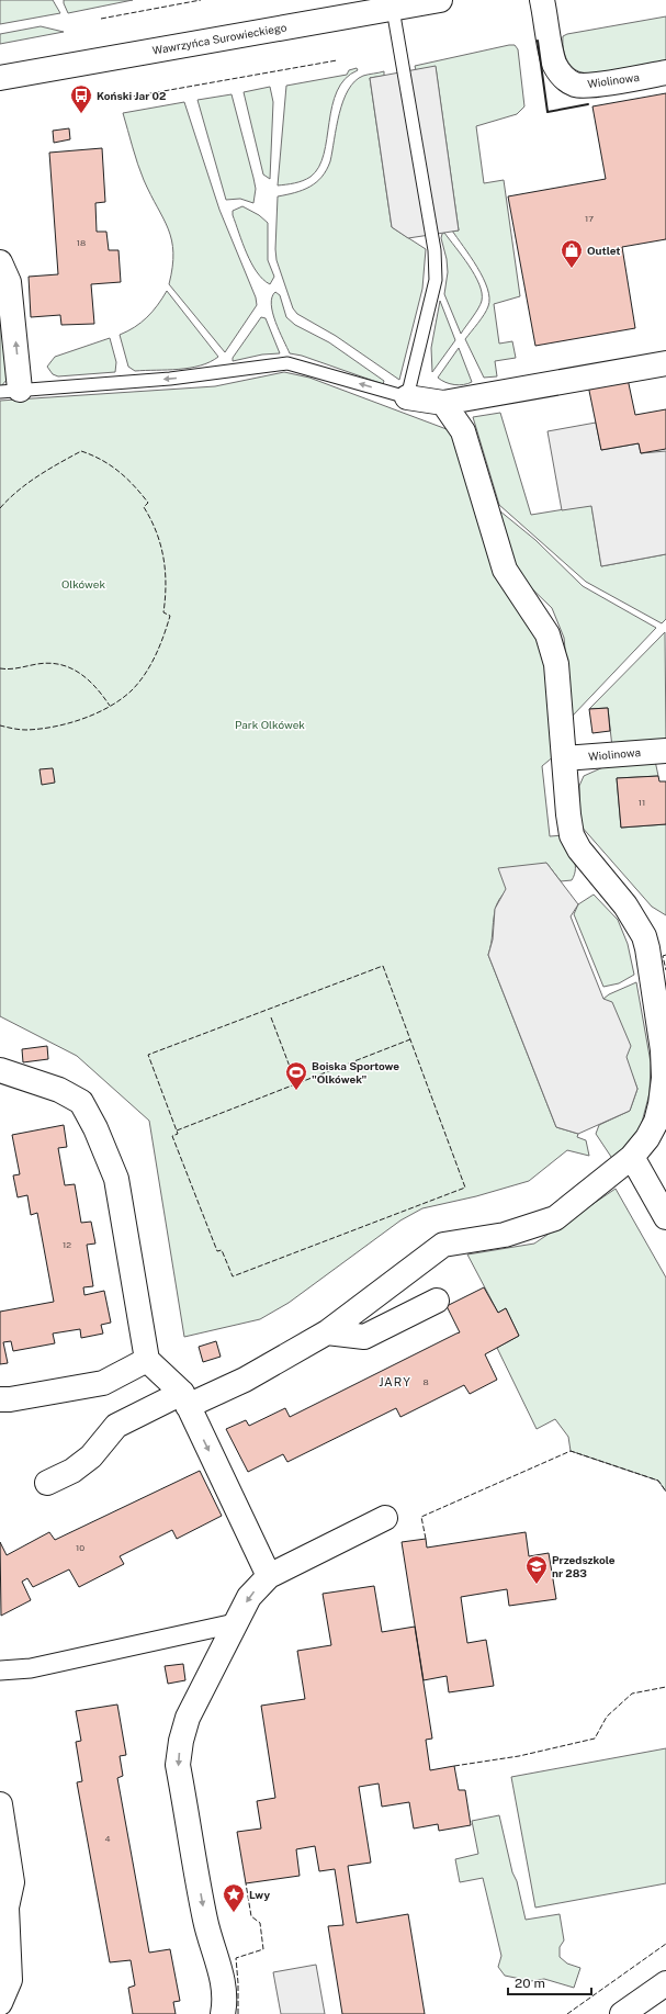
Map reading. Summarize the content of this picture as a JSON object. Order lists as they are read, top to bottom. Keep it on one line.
{"streets":{"street":["Wawrzyńca Surowieckiego","Wiolinowa"]},"districts":["JARY"],"parks":["Olkówek","Park Olkówek"],"places":{"bus stop":["Koński Jar 02"],"shop":["Outlet"],"sports":["Boiska Sportowe \"Olkówek\""],"school or university":["Przedszkole nr 283"],"place":["Lwy"]},"house_numbers":["17","18","11","12","8","10","4"],"scale_bar":"20 m"}
